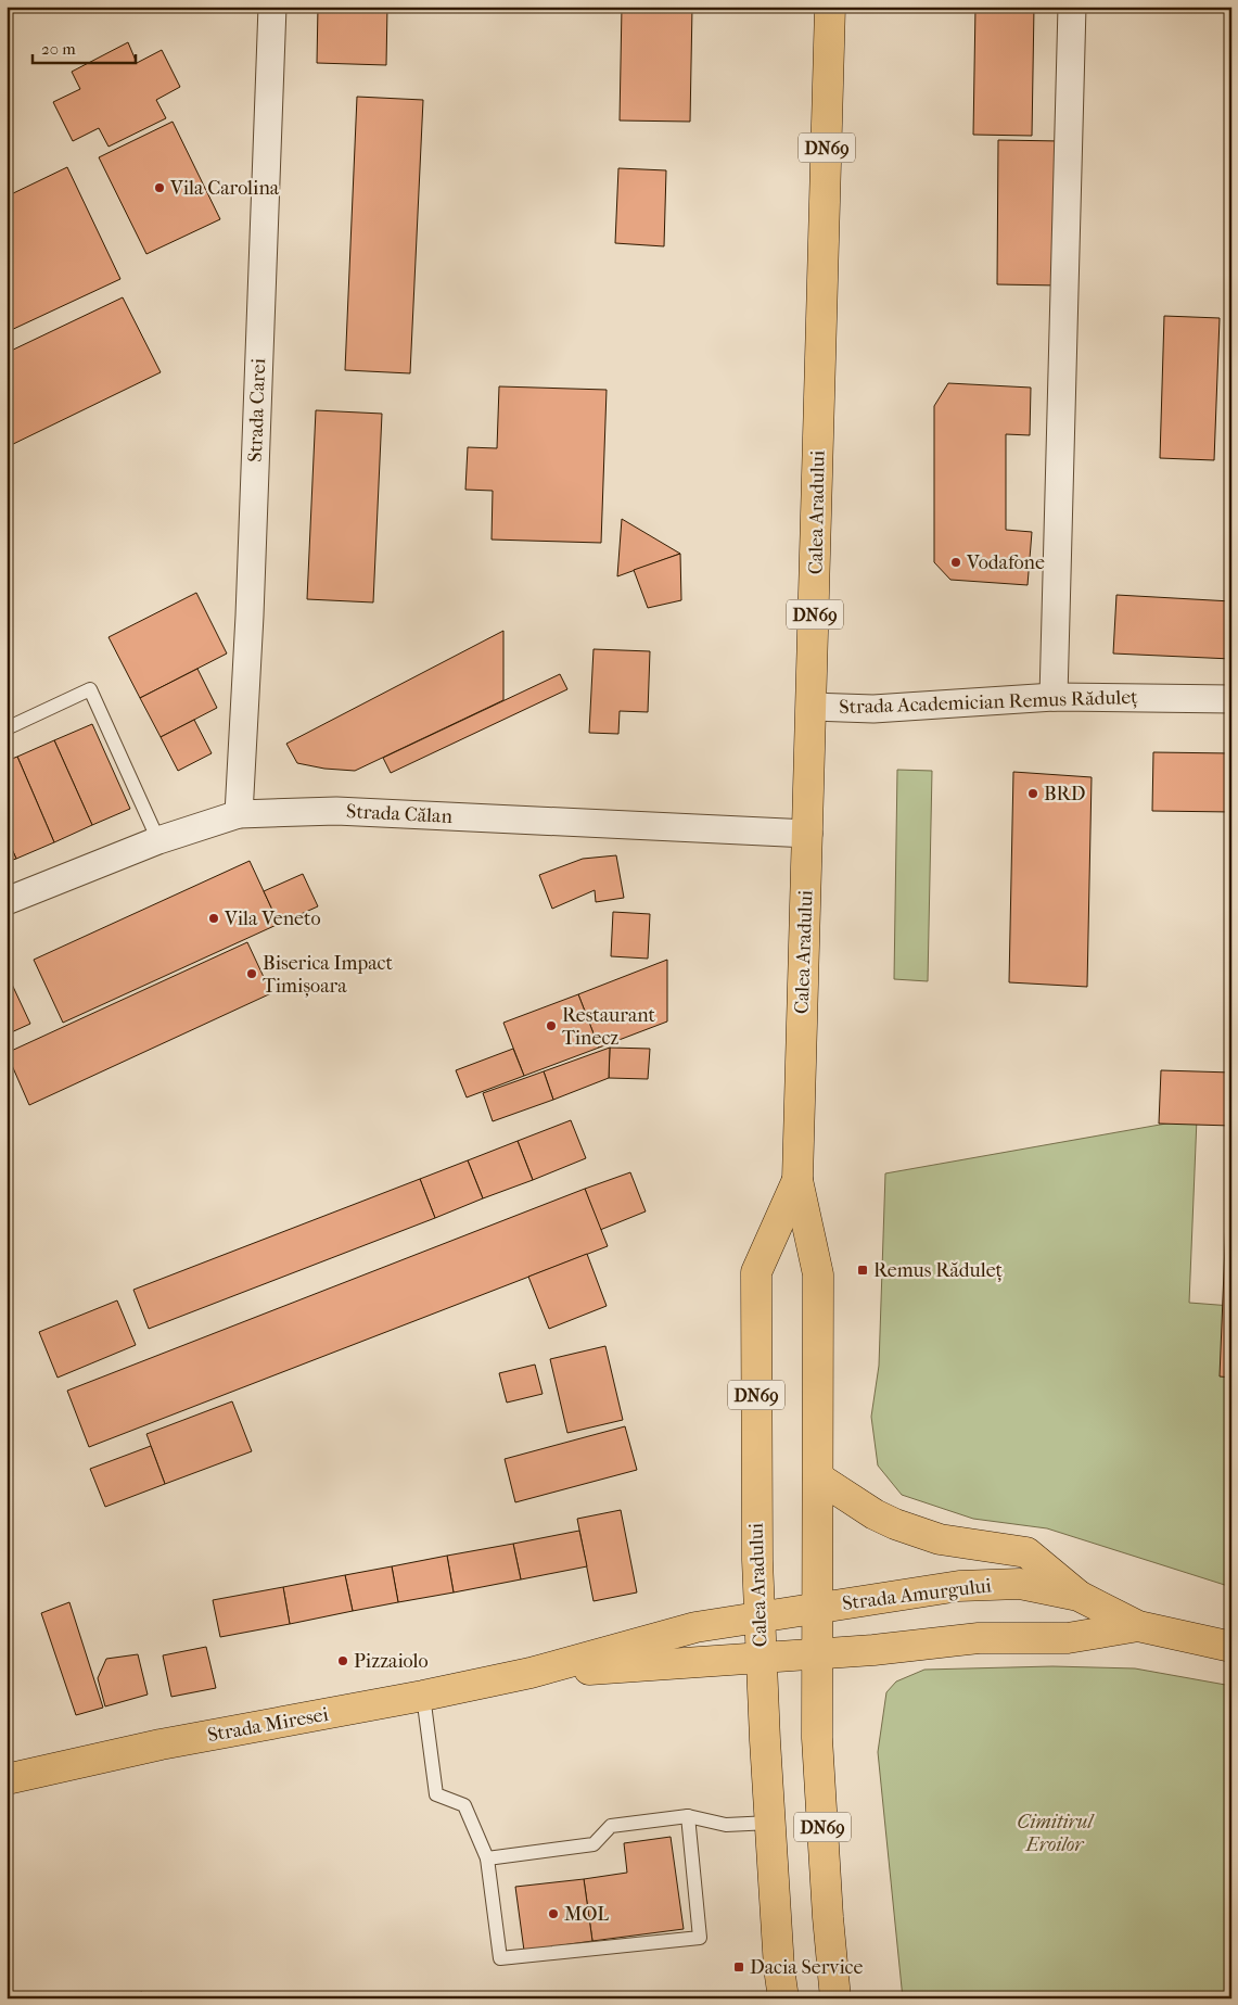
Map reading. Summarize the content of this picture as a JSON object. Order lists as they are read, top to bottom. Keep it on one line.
{"streets":{"main road":["DN69","Calea Aradului","Strada Amurgului","Strada Miresei"],"street":["Strada Carei","Strada Academician Remus Răduleț","Strada Călan"]},"crossings":[["Strada Carei","Strada Călan"],["Calea Aradului","Strada Academician Remus Răduleț"],["Calea Aradului","Strada Călan"],["Calea Aradului","Strada Amurgului"],["Calea Aradului","Strada Miresei"],["Strada Amurgului","Strada Miresei"]],"parks":["Cimitirul Eroilor"],"places":{"other":["Vila Carolina","Vodafone","BRD","Vila Veneto","Biserica Impact Timișoara","Restaurant Tinecz","Pizzaiolo","MOL"],"transit":["Remus Răduleț","Dacia Service"]},"scale_bar":"20 m"}
